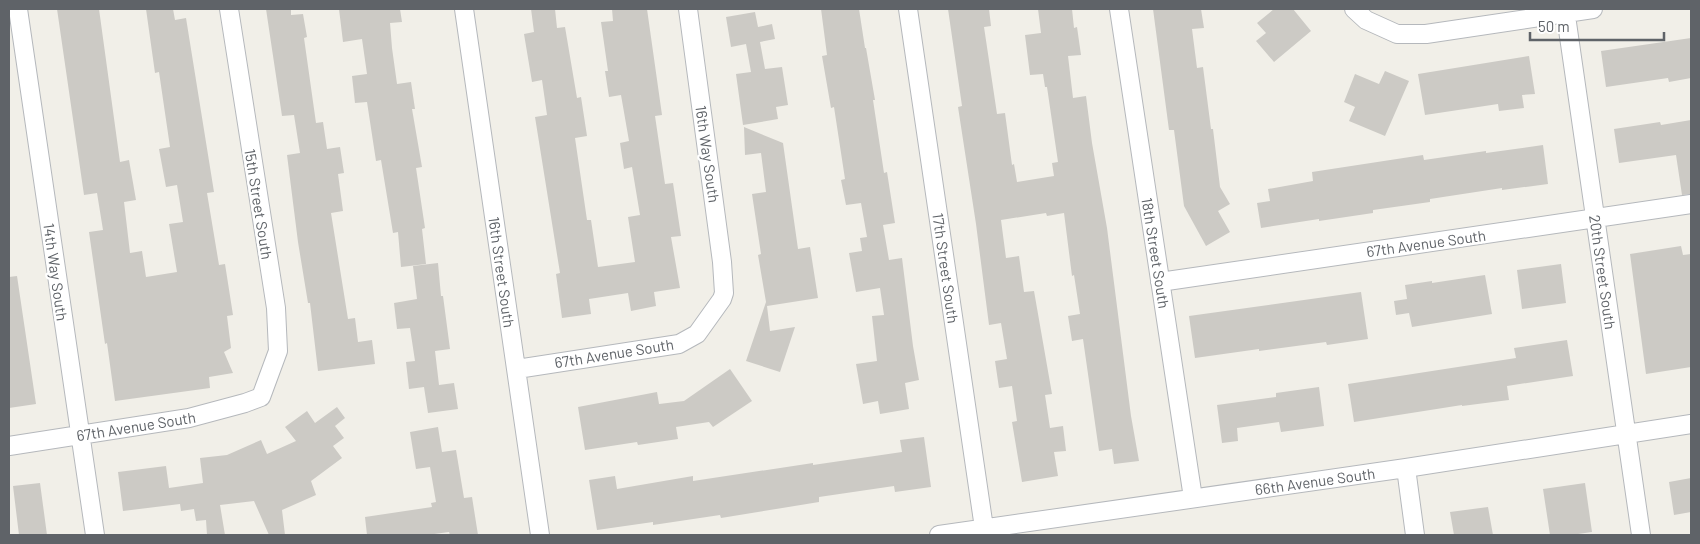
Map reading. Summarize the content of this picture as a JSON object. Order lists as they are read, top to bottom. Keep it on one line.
{"streets":{"street":["16th Way South","15th Street South","67th Avenue South","18th Street South","17th Street South","14th Way South","16th Street South","20th Street South","66th Avenue South"]},"crossings":[["16th Way South","67th Avenue South"],["15th Street South","67th Avenue South"],["67th Avenue South","18th Street South"],["67th Avenue South","14th Way South"],["67th Avenue South","16th Street South"],["67th Avenue South","20th Street South"],["18th Street South","66th Avenue South"],["17th Street South","66th Avenue South"],["20th Street South","66th Avenue South"]],"scale_bar":"50 m"}
